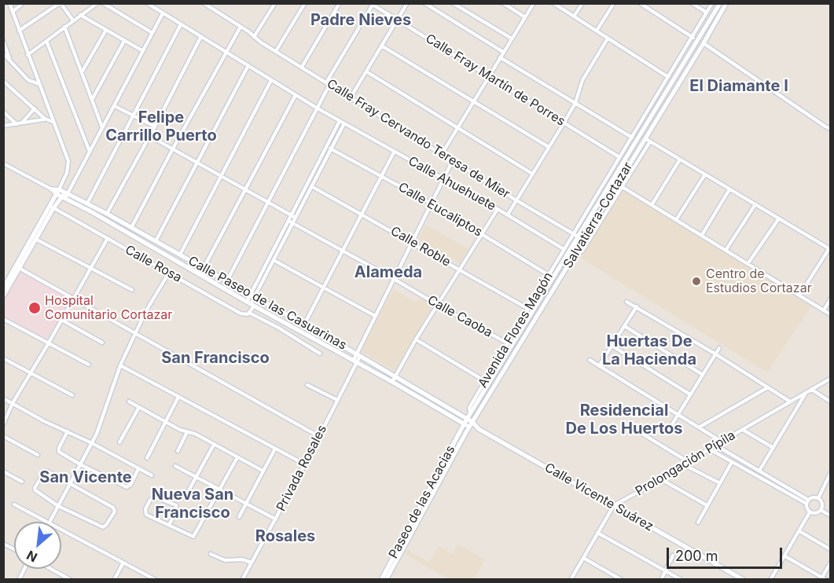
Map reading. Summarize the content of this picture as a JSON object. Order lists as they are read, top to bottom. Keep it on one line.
{"streets":{"main road":["Salvatierra-Cortazar","Calle Paseo de las Casuarinas","Calle Vicente Suárez","Paseo de las Acacias"],"street":["Calle Fray Martín de Porres","Calle Fray Cervando Teresa de Mier","Calle Ahuehuete","Calle Eucaliptos","Calle Roble","Calle Rosa","Calle Caoba","Avenida Flores Magón","Prolongación Pípila","Privada Rosales"]},"crossings":[["Calle Fray Martín de Porres","Avenida Flores Magón"],["Calle Fray Cervando Teresa de Mier","Salvatierra-Cortazar"],["Calle Fray Cervando Teresa de Mier","Avenida Flores Magón"],["Calle Fray Cervando Teresa de Mier","Privada Rosales"],["Calle Ahuehuete","Avenida Flores Magón"],["Calle Ahuehuete","Privada Rosales"],["Calle Eucaliptos","Avenida Flores Magón"],["Calle Eucaliptos","Privada Rosales"],["Salvatierra-Cortazar","Calle Paseo de las Casuarinas"],["Salvatierra-Cortazar","Avenida Flores Magón"],["Salvatierra-Cortazar","Calle Vicente Suárez"],["Salvatierra-Cortazar","Paseo de las Acacias"],["Calle Roble","Avenida Flores Magón"],["Calle Roble","Privada Rosales"],["Calle Rosa","Calle Paseo de las Casuarinas"],["Calle Paseo de las Casuarinas","Privada Rosales"],["Calle Paseo de las Casuarinas","Calle Vicente Suárez"],["Calle Paseo de las Casuarinas","Paseo de las Acacias"],["Calle Caoba","Avenida Flores Magón"],["Calle Caoba","Privada Rosales"],["Prolongación Pípila","Calle Vicente Suárez"],["Calle Vicente Suárez","Paseo de las Acacias"]],"districts":["Padre Nieves","El Diamante I","Felipe Carrillo Puerto","Alameda","Huertas De La Hacienda","San Francisco","Residencial De Los Huertos","San Vicente","Nueva San Francisco","Rosales"],"places":["Centro de Estudios Cortazar","Hospital Comunitario Cortazar"],"scale_bar":"200 m","north":"bottom left"}
